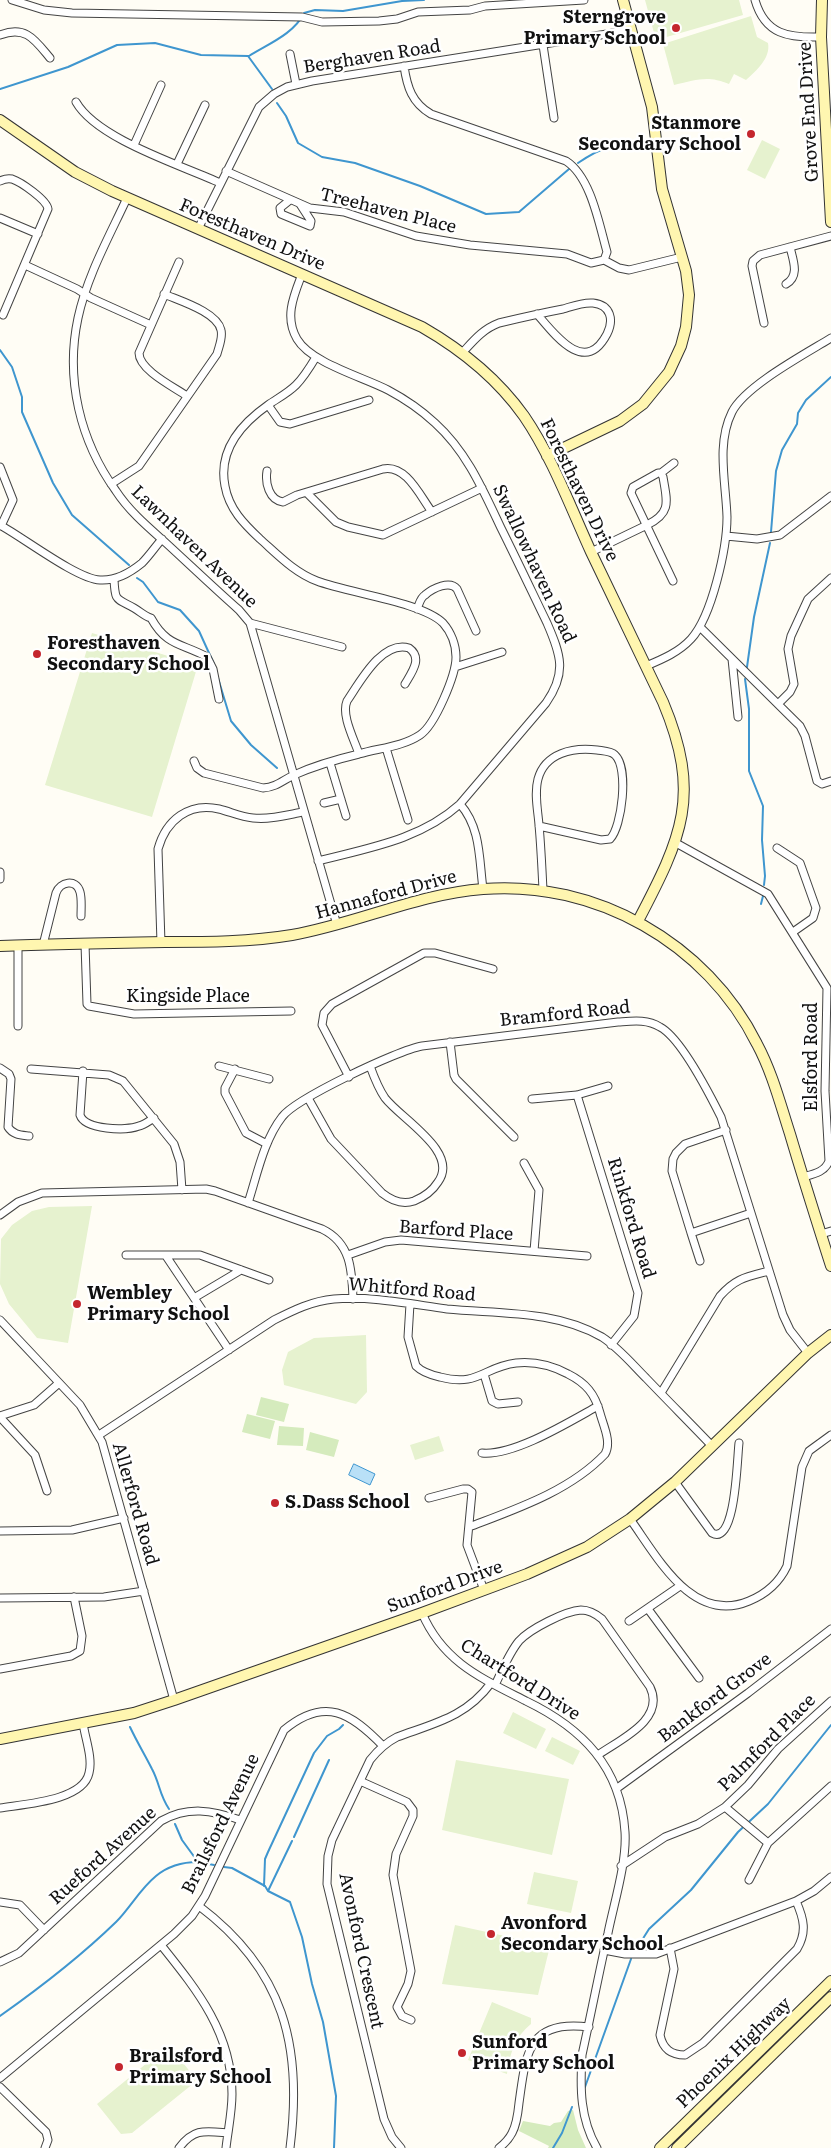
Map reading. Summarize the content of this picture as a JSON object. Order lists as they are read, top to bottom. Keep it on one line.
{"streets":{"street":["Berghaven Road","Grove End Drive","Treehaven Place","Foresthaven Drive","Lawnhaven Avenue","Swallowhaven Road","Hannaford Drive","Kingside Place","Bramford Road","Elsford Road","Rinkford Road","Barford Place","Whitford Road","Allerford Road","Sunford Drive","Chartford Drive","Bankford Grove","Palmford Place","Brailsford Avenue","Rueford Avenue","Avonford Crescent","Phoenix Highway"]},"crossings":[["Berghaven Road","Treehaven Place"],["Berghaven Road","Foresthaven Drive"],["Foresthaven Drive","Lawnhaven Avenue"],["Foresthaven Drive","Swallowhaven Road"],["Foresthaven Drive","Hannaford Drive"],["Foresthaven Drive","Elsford Road"],["Lawnhaven Avenue","Swallowhaven Road"],["Lawnhaven Avenue","Hannaford Drive"],["Hannaford Drive","Kingside Place"],["Hannaford Drive","Elsford Road"],["Bramford Road","Sunford Drive"],["Rinkford Road","Whitford Road"],["Whitford Road","Allerford Road"],["Whitford Road","Sunford Drive"],["Allerford Road","Sunford Drive"],["Sunford Drive","Chartford Drive"],["Chartford Drive","Bankford Grove"],["Chartford Drive","Palmford Place"],["Chartford Drive","Avonford Crescent"],["Brailsford Avenue","Rueford Avenue"],["Brailsford Avenue","Avonford Crescent"]],"places":["Sterngrove Primary School","Stanmore Secondary School","Foresthaven Secondary School","Wembley Primary School","S.Dass School","Avonford Secondary School","Sunford Primary School","Brailsford Primary School"]}
